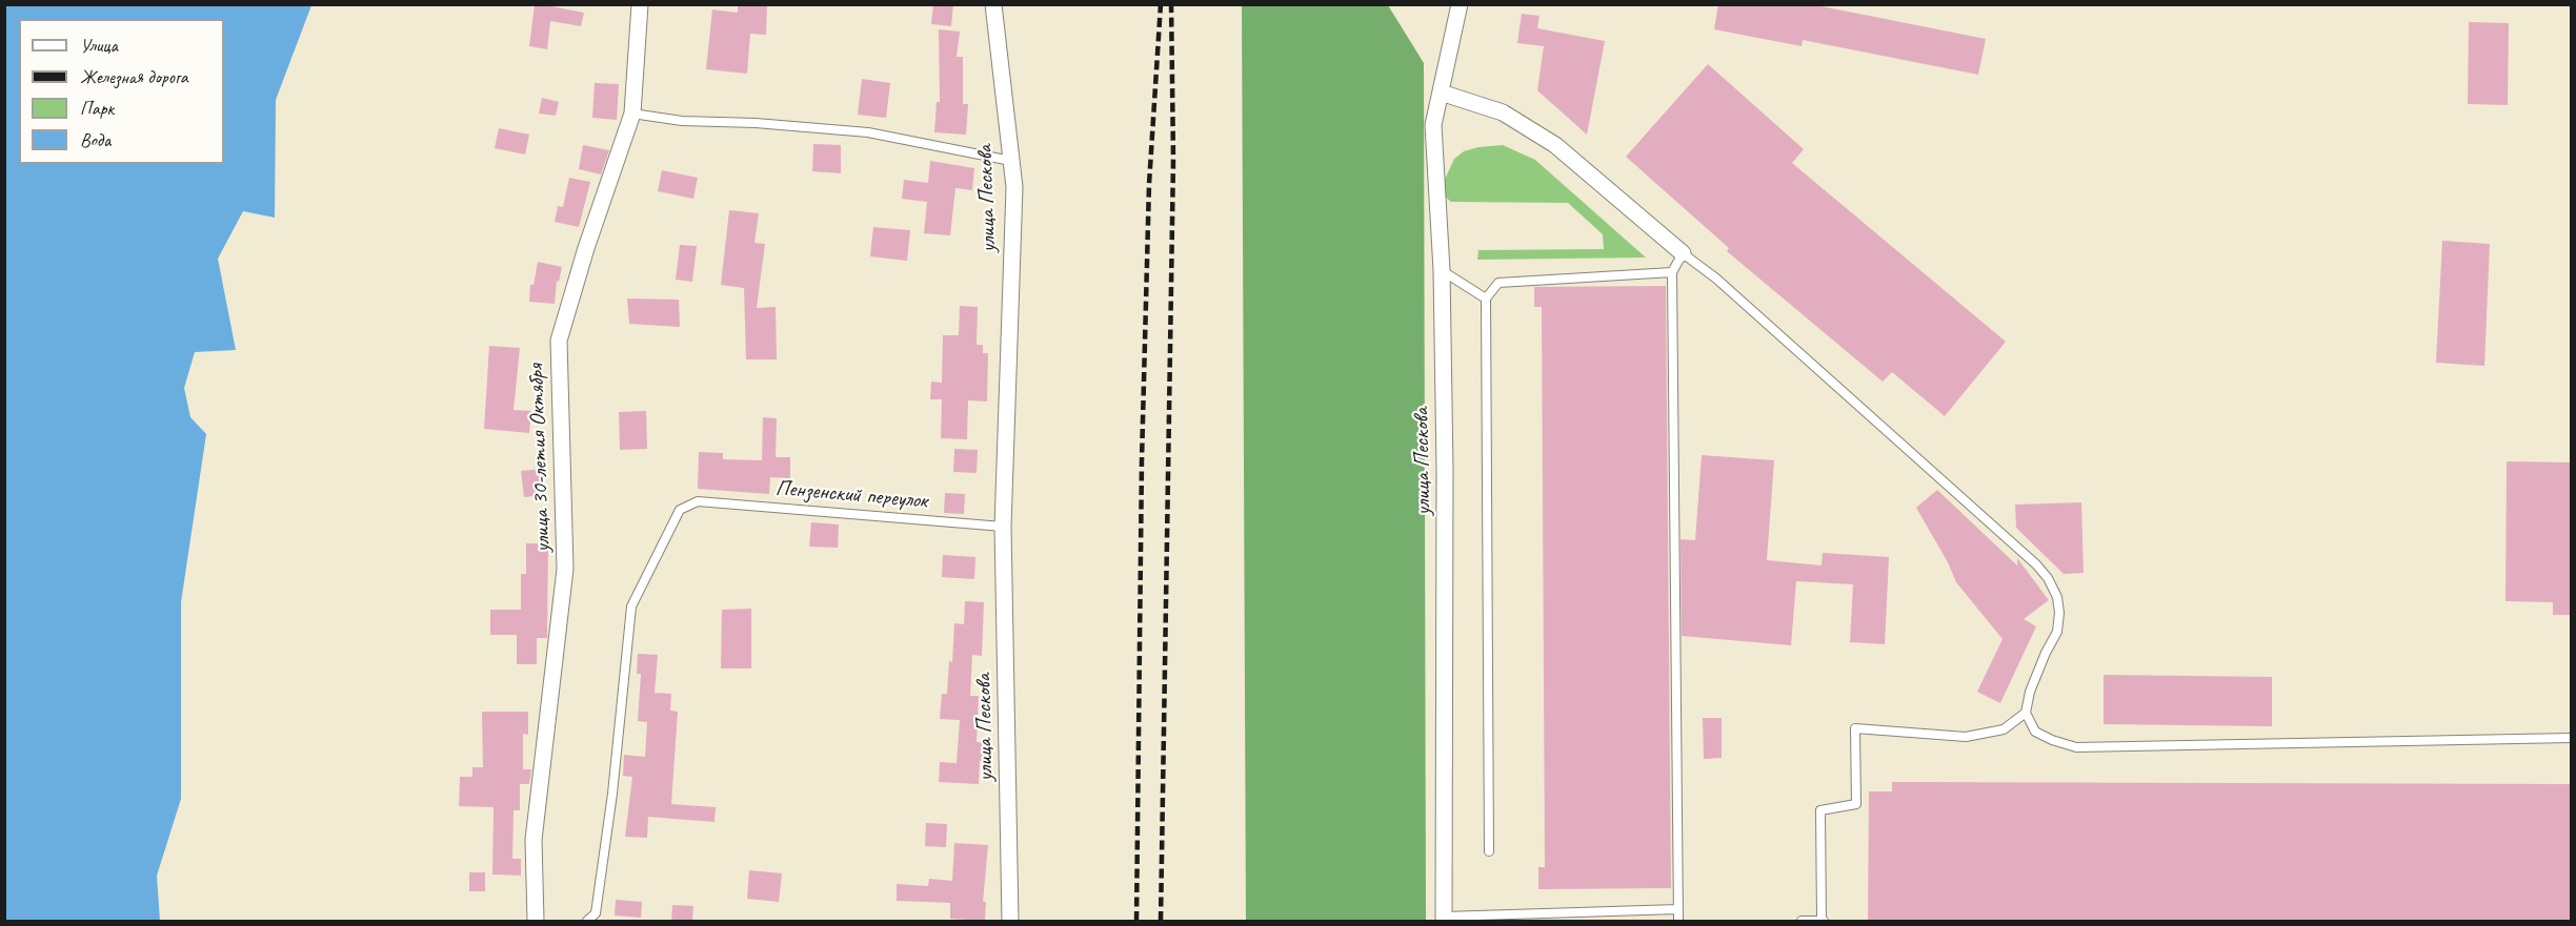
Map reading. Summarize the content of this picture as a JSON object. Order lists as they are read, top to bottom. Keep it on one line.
{"streets":{"street":["улица Пескова","улица 30-летия Октября"],"lane":["Пензенский переулок"]},"crossings":[["улица Пескова","Пензенский переулок"]],"legend":["Улица","Железная дорога","Парк","Вода"]}
